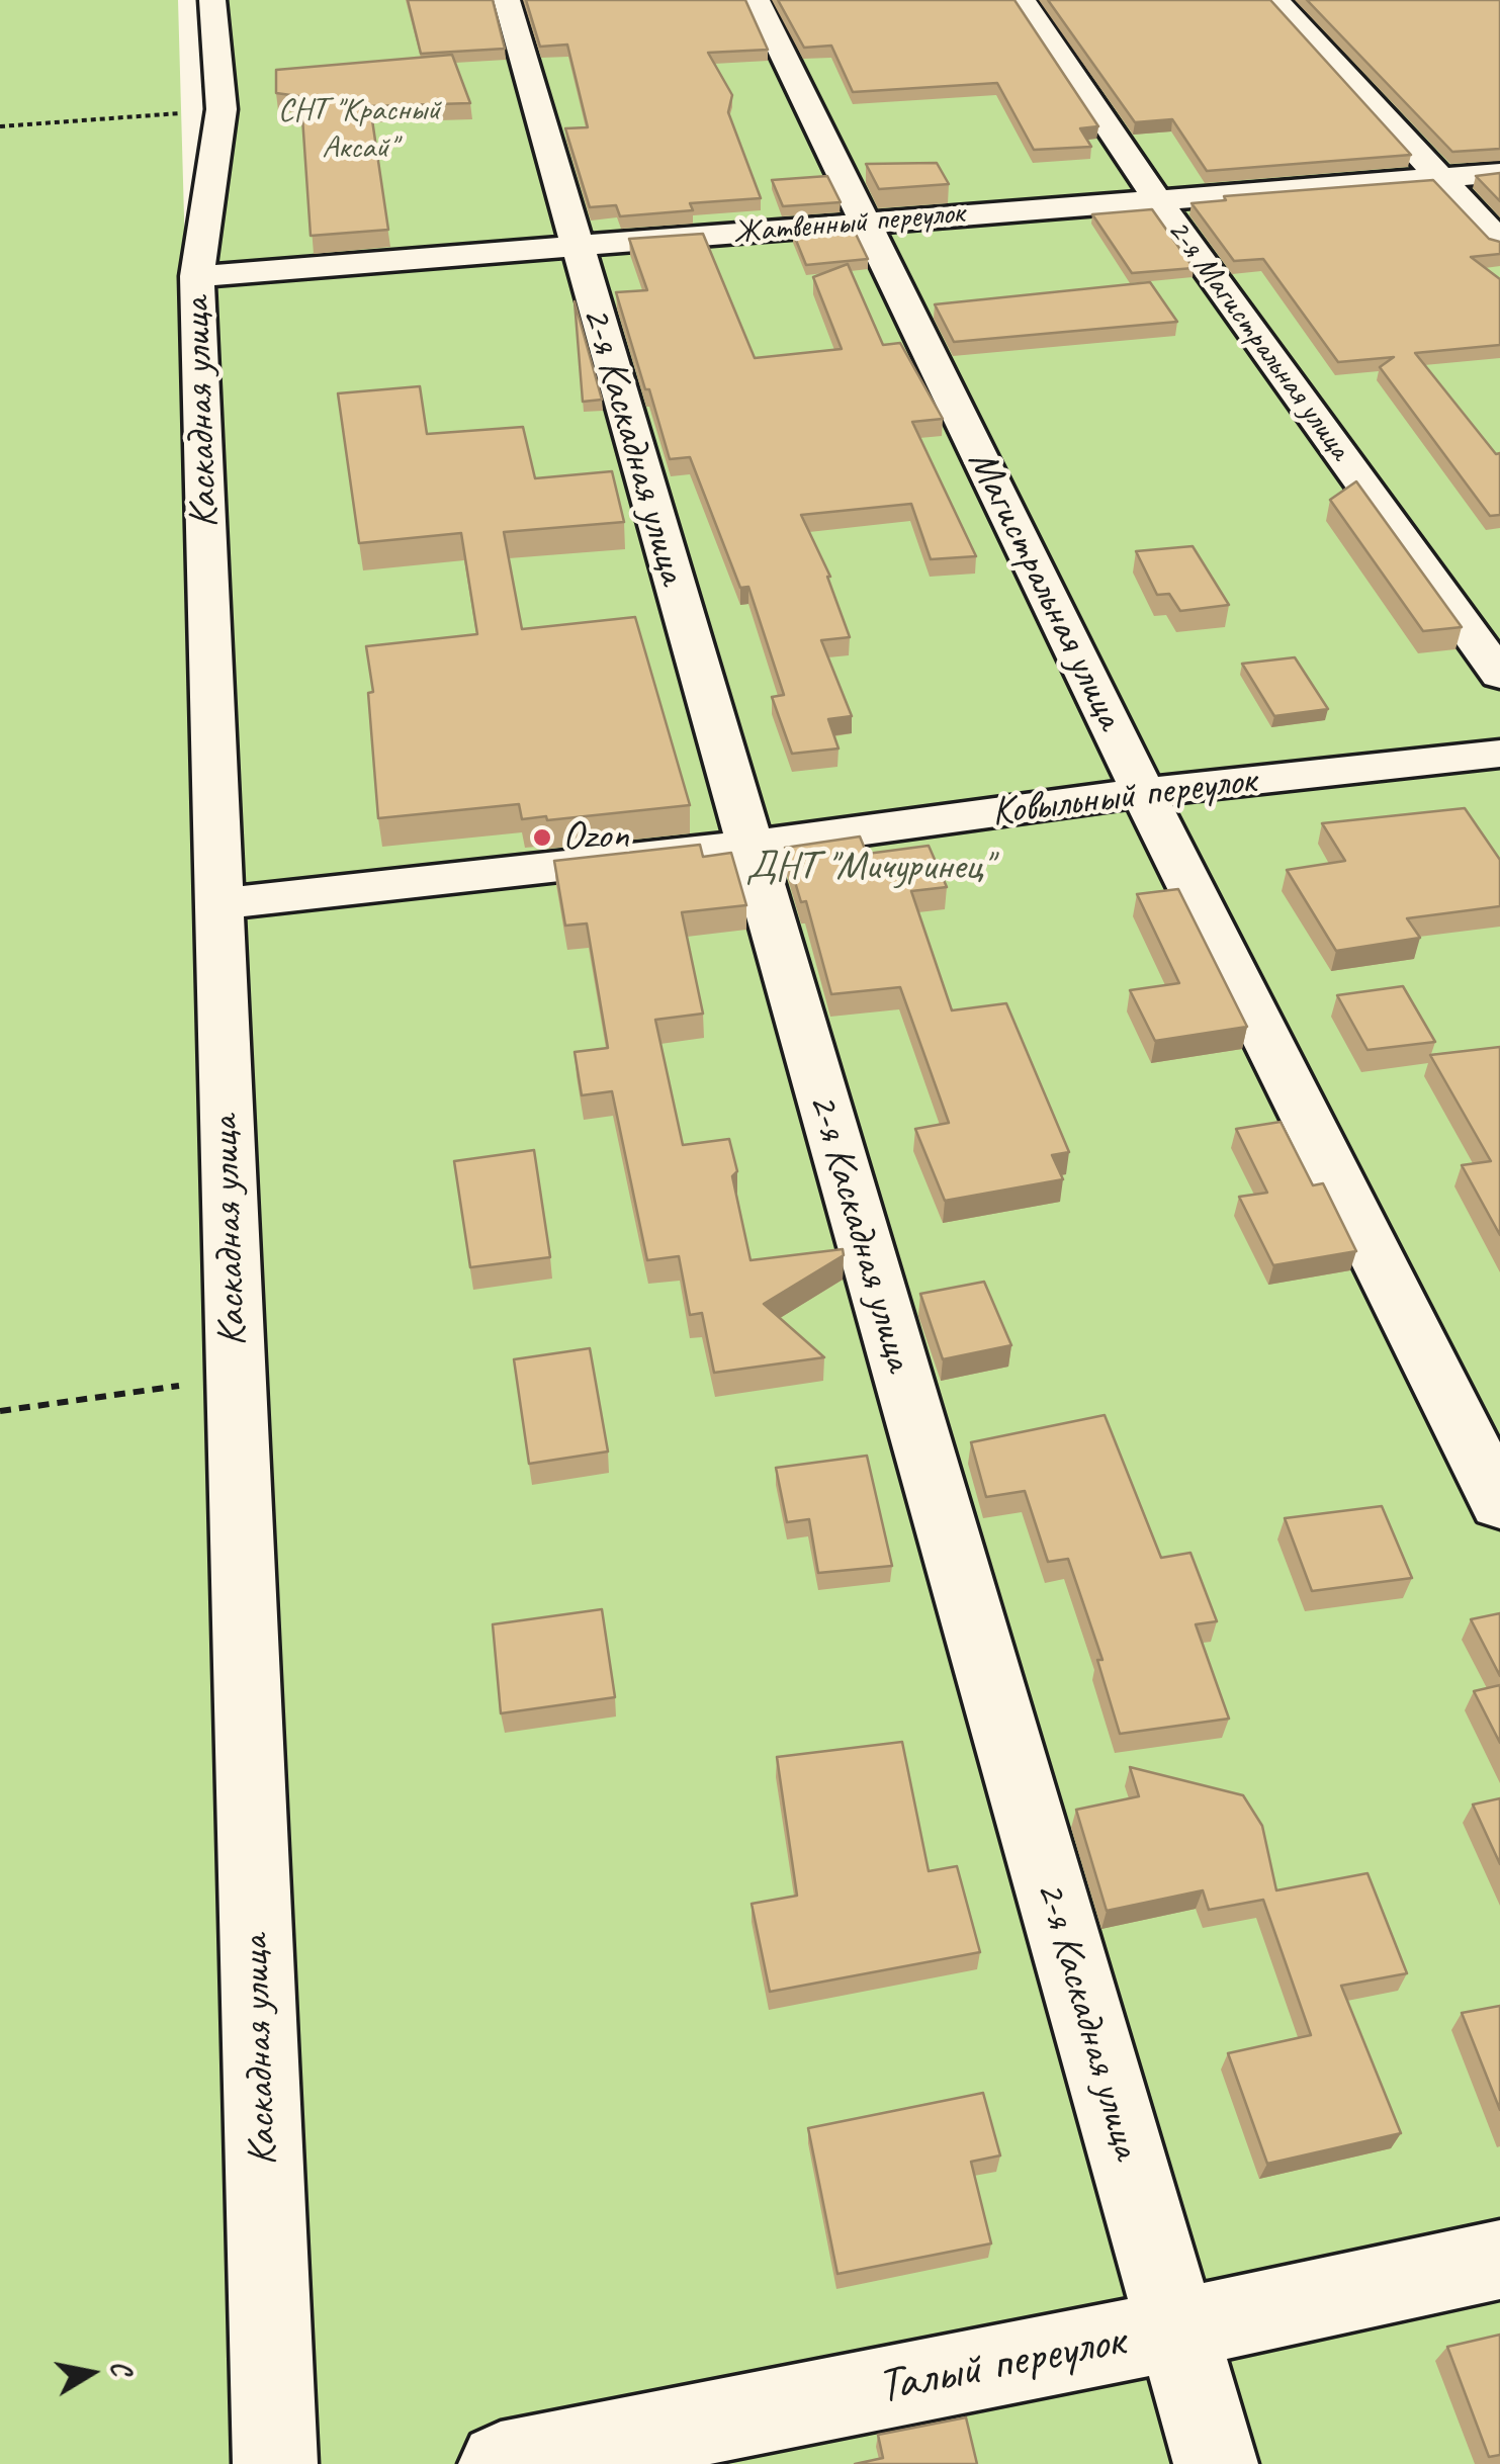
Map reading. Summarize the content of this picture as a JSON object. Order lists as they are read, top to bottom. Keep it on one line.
{"streets":{"street":["Жатвенный переулок","2-я Магистральная улица","Каскадная улица","2-я Каскадная улица","Магистральная улица","Ковыльный переулок","Талый переулок"]},"crossings":[["Жатвенный переулок","2-я Магистральная улица"],["Жатвенный переулок","Каскадная улица"],["Жатвенный переулок","2-я Каскадная улица"],["Жатвенный переулок","Магистральная улица"],["Каскадная улица","Ковыльный переулок"],["2-я Каскадная улица","Ковыльный переулок"],["2-я Каскадная улица","Талый переулок"],["Магистральная улица","Ковыльный переулок"]],"parks":["СНТ \"Красный Аксай\"","ДНТ \"Мичуринец\""],"places":["Ozon"],"north":"right"}
